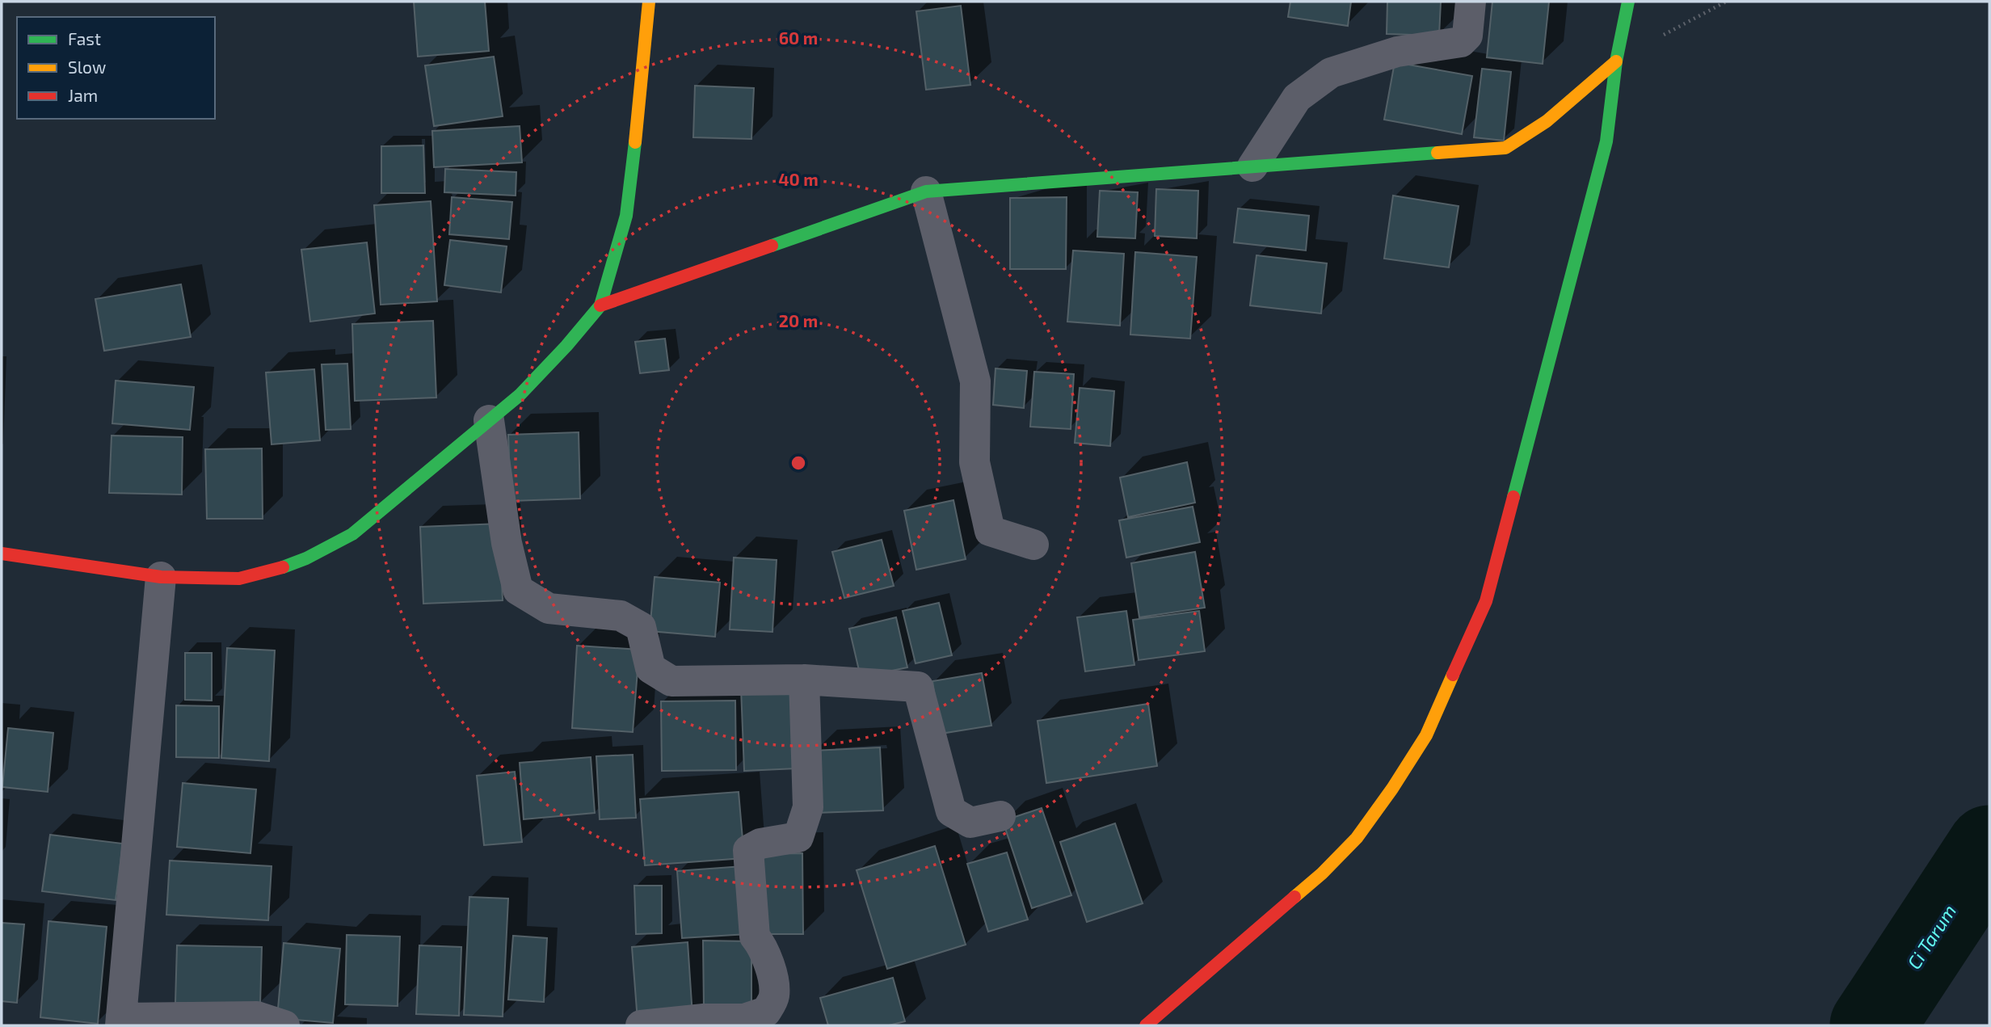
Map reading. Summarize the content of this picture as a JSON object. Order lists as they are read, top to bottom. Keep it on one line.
{"water":["Ci Tarum"],"legend":["Fast","Slow","Jam"],"rings":["60 m","40 m","20 m"]}
